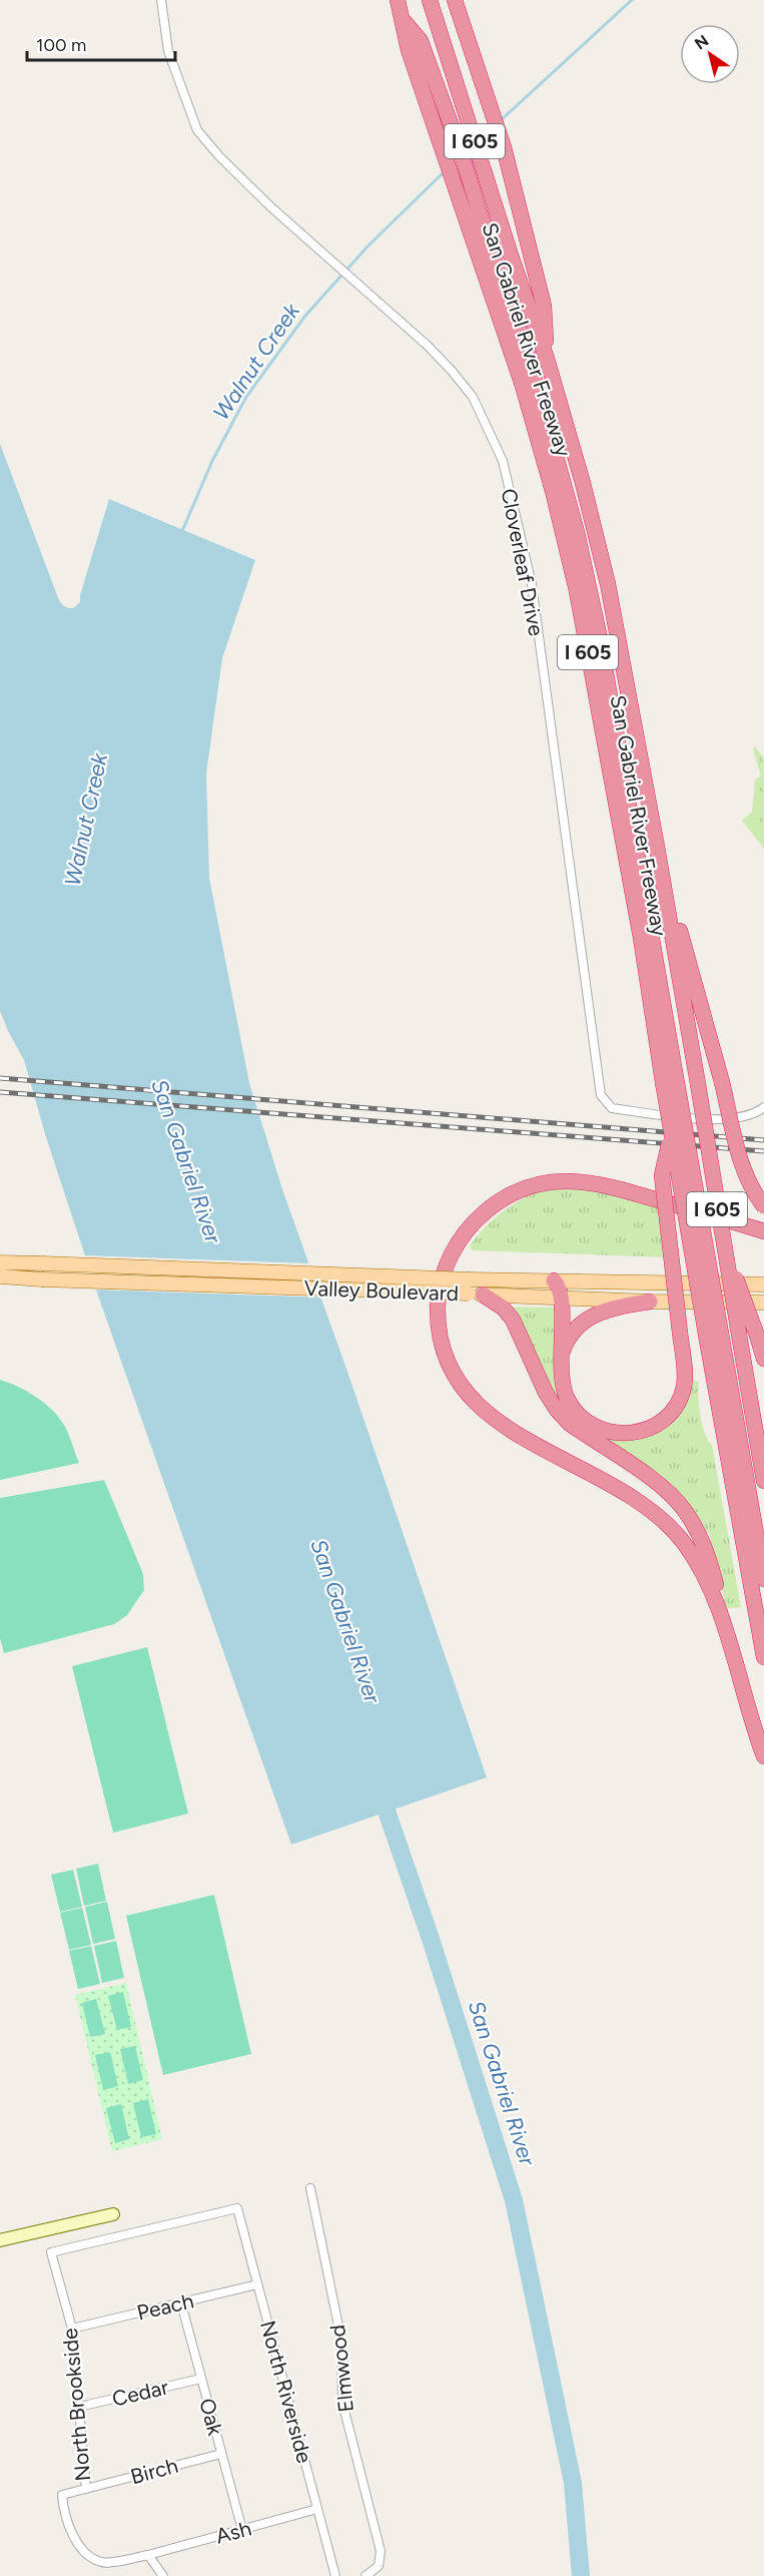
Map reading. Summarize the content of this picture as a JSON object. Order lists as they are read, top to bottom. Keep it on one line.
{"streets":{"highway":["I 605","San Gabriel River Freeway"],"main road":["Valley Boulevard"],"street":["Cloverleaf Drive","Peach","Elmwood","North Riverside","Cedar","North Brookside","Oak","Birch","Ash"]},"crossings":[["Peach","North Riverside"],["Peach","North Brookside"],["Peach","Oak"],["North Riverside","North Brookside"],["North Riverside","Ash"],["Cedar","North Brookside"],["Cedar","Oak"],["North Brookside","Birch"],["North Brookside","Ash"],["Oak","Birch"],["Oak","Ash"]],"water":["Walnut Creek","San Gabriel River"],"scale_bar":"100 m","north":"top left"}
